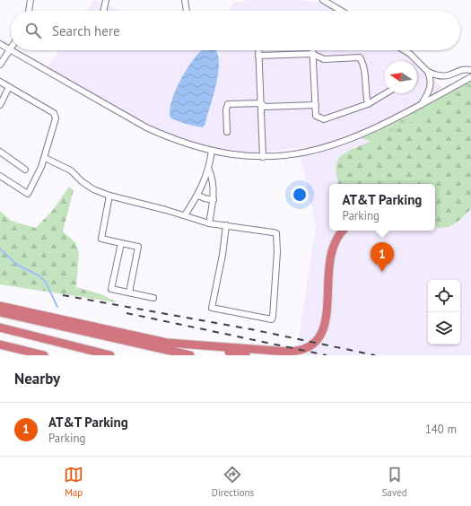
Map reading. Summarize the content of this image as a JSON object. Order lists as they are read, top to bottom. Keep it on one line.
{"north":"left","page":{"search":"Search here","popup":["AT&T Parking","Parking"],"pins":"1","heading":"Nearby","list":[{"mark":"1","name":"AT&T Parking","note":"Parking","value":"140 m"}],"nav":["Map","Directions","Saved"]}}
